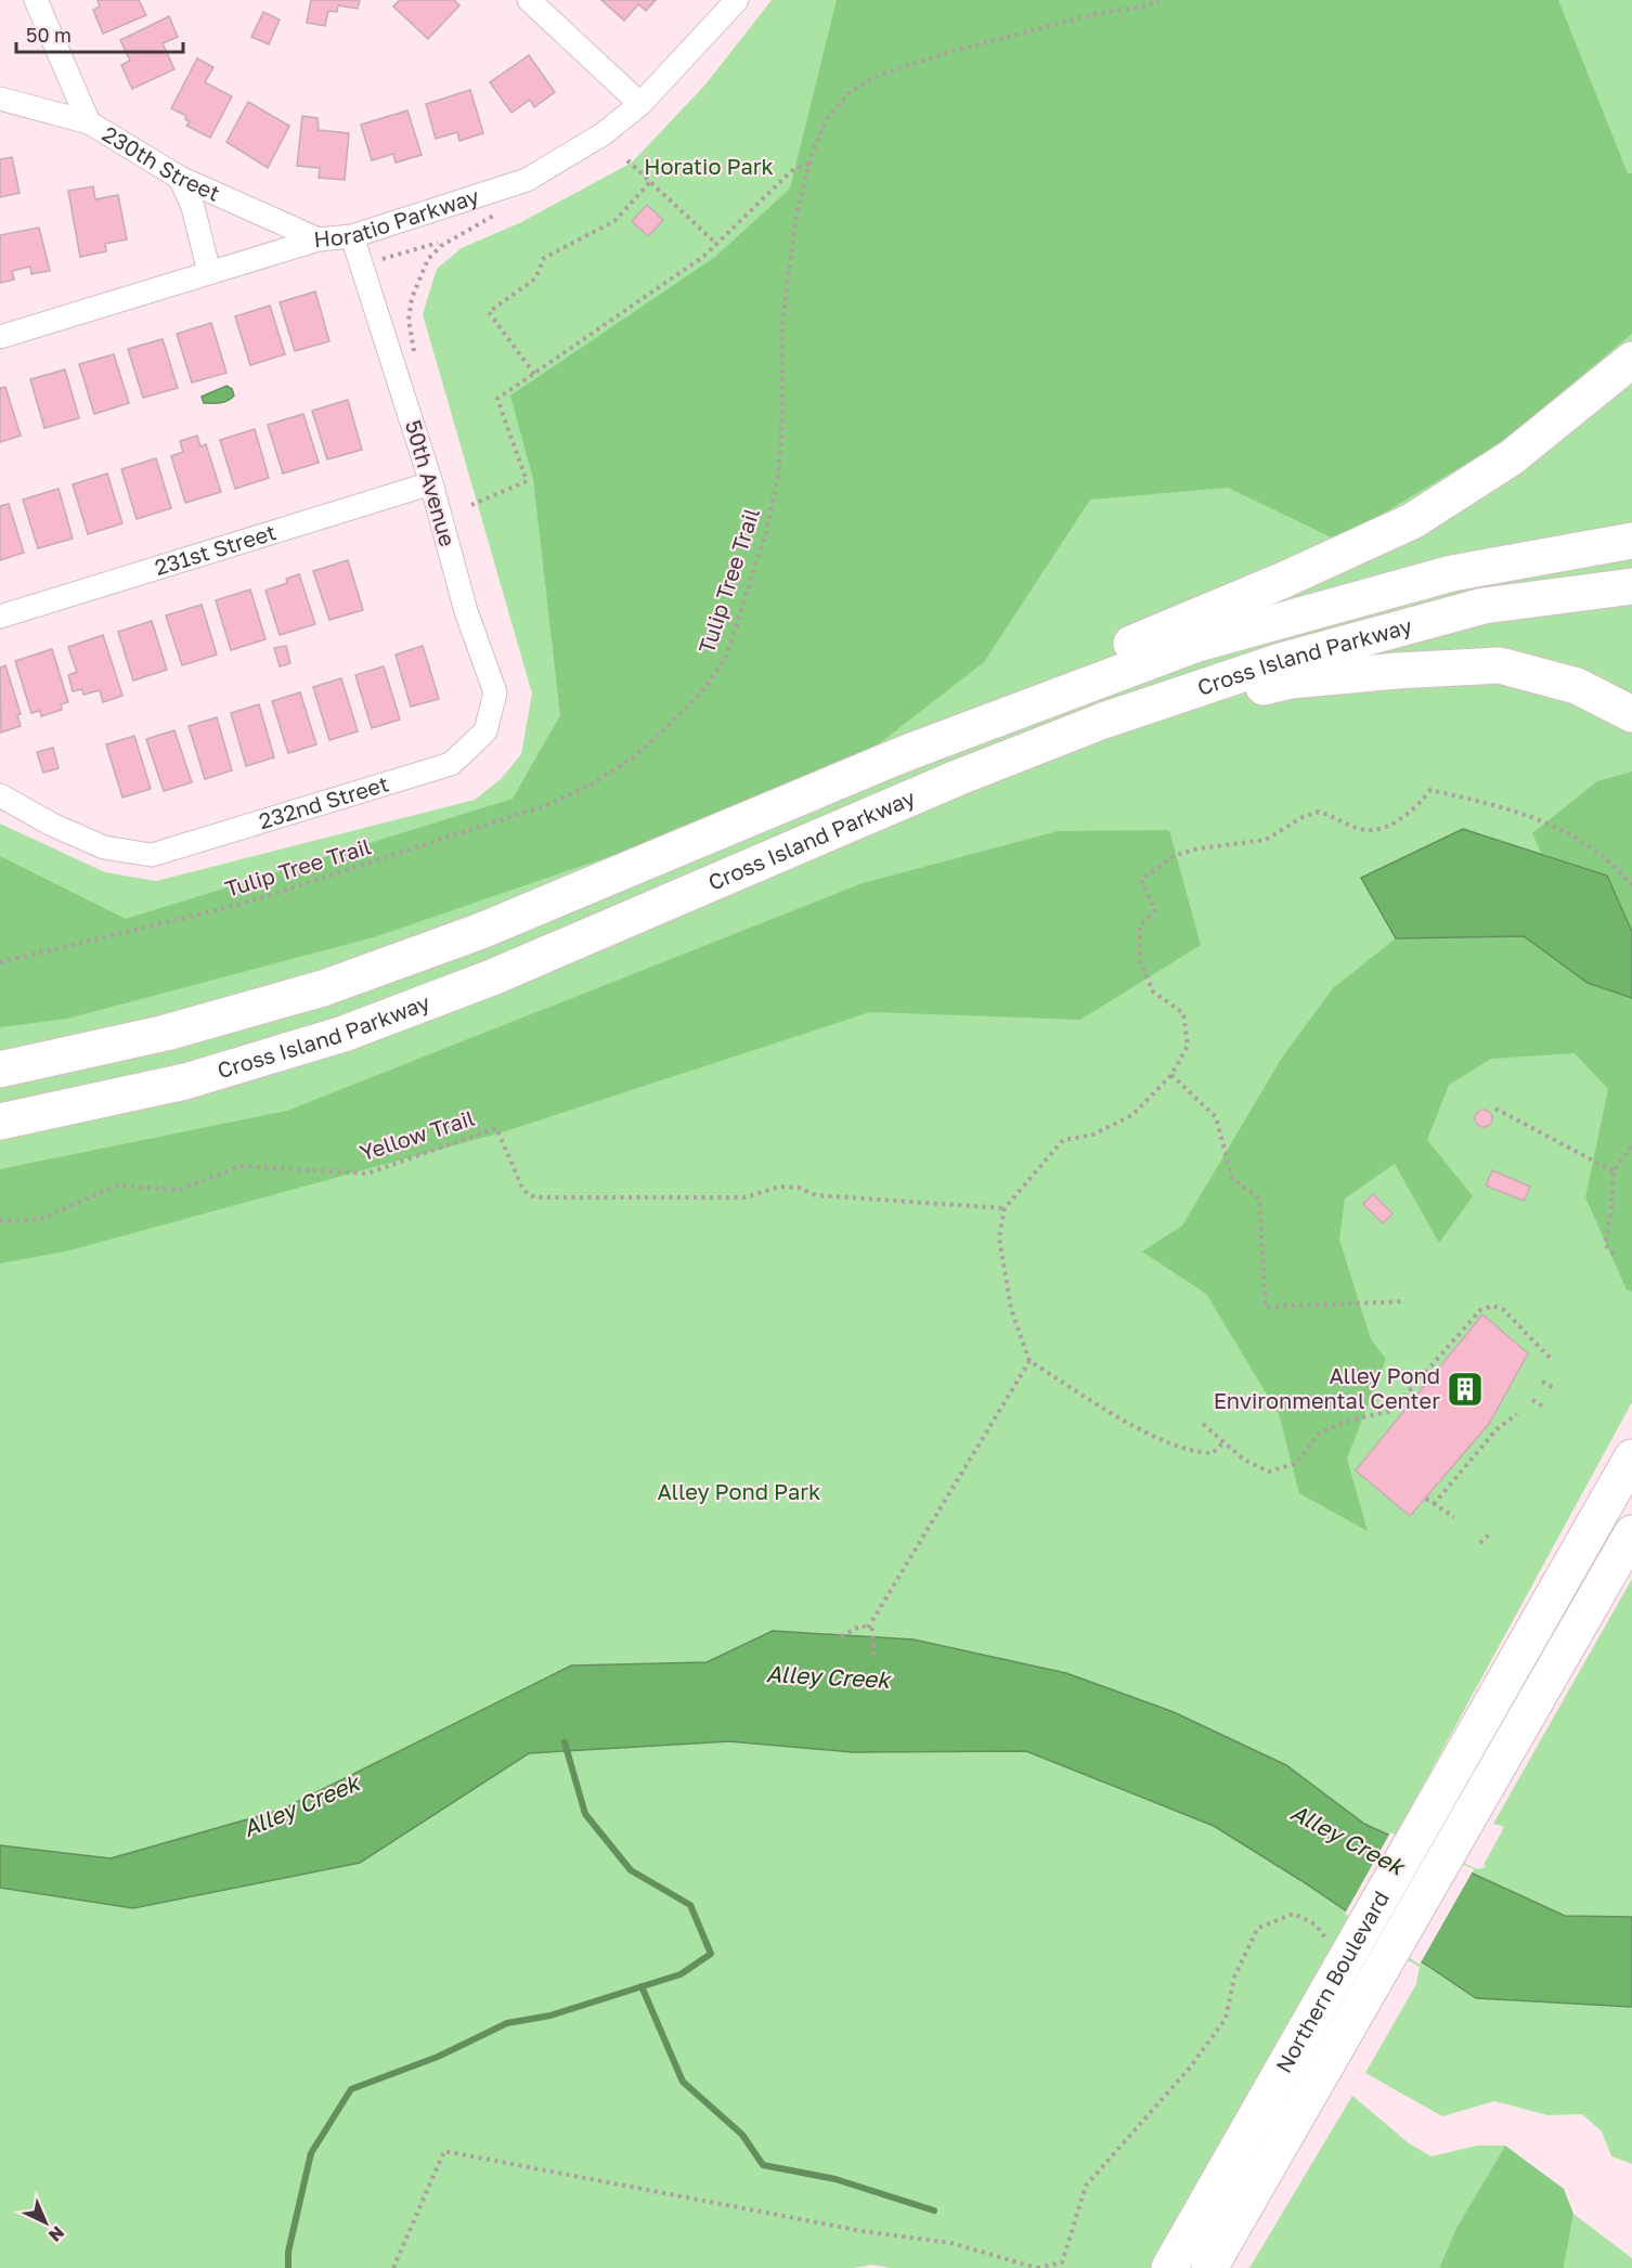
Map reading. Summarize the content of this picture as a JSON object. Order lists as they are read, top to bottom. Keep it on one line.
{"streets":{"main road":["Cross Island Parkway","Northern Boulevard"],"street":["230th Street","Horatio Parkway","50th Avenue","231st Street","232nd Street"],"path":["Tulip Tree Trail","Yellow Trail"]},"crossings":[["230th Street","Horatio Parkway"],["Horatio Parkway","50th Avenue"],["50th Avenue","231st Street"],["50th Avenue","232nd Street"]],"water":["Alley Creek"],"parks":["Horatio Park","Alley Pond Park"],"places":{"building":["Alley Pond Environmental Center"]},"scale_bar":"50 m","north":"bottom right"}
